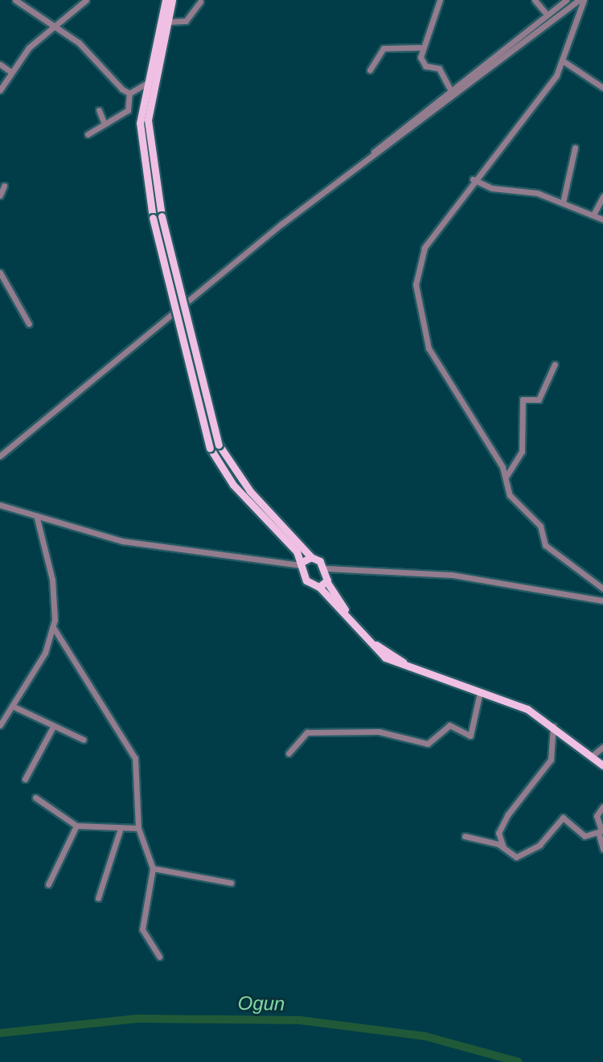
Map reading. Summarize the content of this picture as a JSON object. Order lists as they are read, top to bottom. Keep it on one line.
{"water":["Ogun"]}
